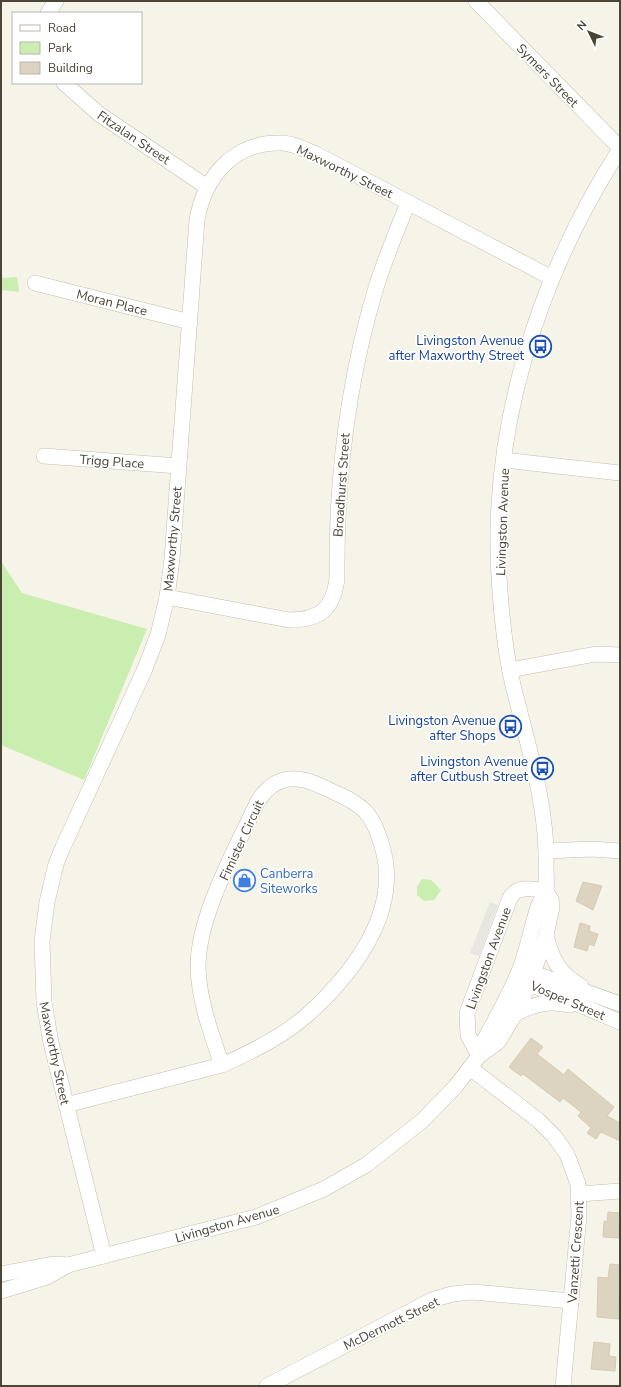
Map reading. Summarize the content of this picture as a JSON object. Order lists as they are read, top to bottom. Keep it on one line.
{"streets":{"street":["Symers Street","Fitzalan Street","Maxworthy Street","Moran Place","Trigg Place","Broadhurst Street","Livingston Avenue","Fimister Circuit","Vosper Street","Vanzetti Crescent","McDermott Street"]},"crossings":[["Symers Street","Livingston Avenue"],["Fitzalan Street","Maxworthy Street"],["Maxworthy Street","Moran Place"],["Maxworthy Street","Trigg Place"],["Maxworthy Street","Broadhurst Street"],["Maxworthy Street","Livingston Avenue"],["Maxworthy Street","Fimister Circuit"],["Livingston Avenue","Vosper Street"],["Livingston Avenue","Vanzetti Crescent"],["Vanzetti Crescent","McDermott Street"]],"places":{"bus stop":["Livingston Avenue after Maxworthy Street","Livingston Avenue after Shops","Livingston Avenue after Cutbush Street"],"shop":["Canberra Siteworks"]},"legend":["Road","Park","Building"],"north":"top left"}
